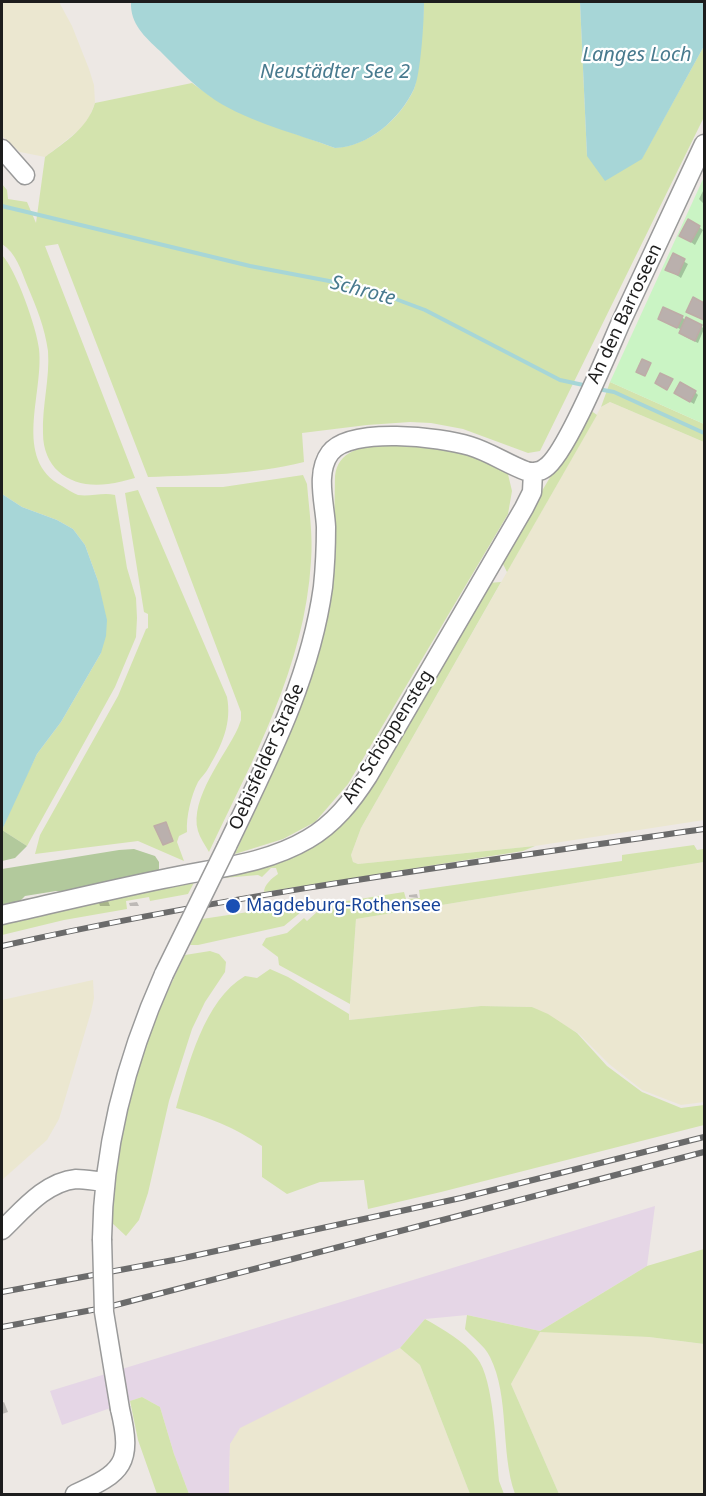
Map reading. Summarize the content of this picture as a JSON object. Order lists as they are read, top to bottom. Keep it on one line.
{"streets":{"street":["An den Barroseen","Am Schöppensteg","Oebisfelder Straße"]},"crossings":[["An den Barroseen","Am Schöppensteg"],["An den Barroseen","Oebisfelder Straße"],["Am Schöppensteg","Oebisfelder Straße"]],"water":["Langes Loch","Neustädter See 2","Schrote"],"places":["Magdeburg-Rothensee"]}
